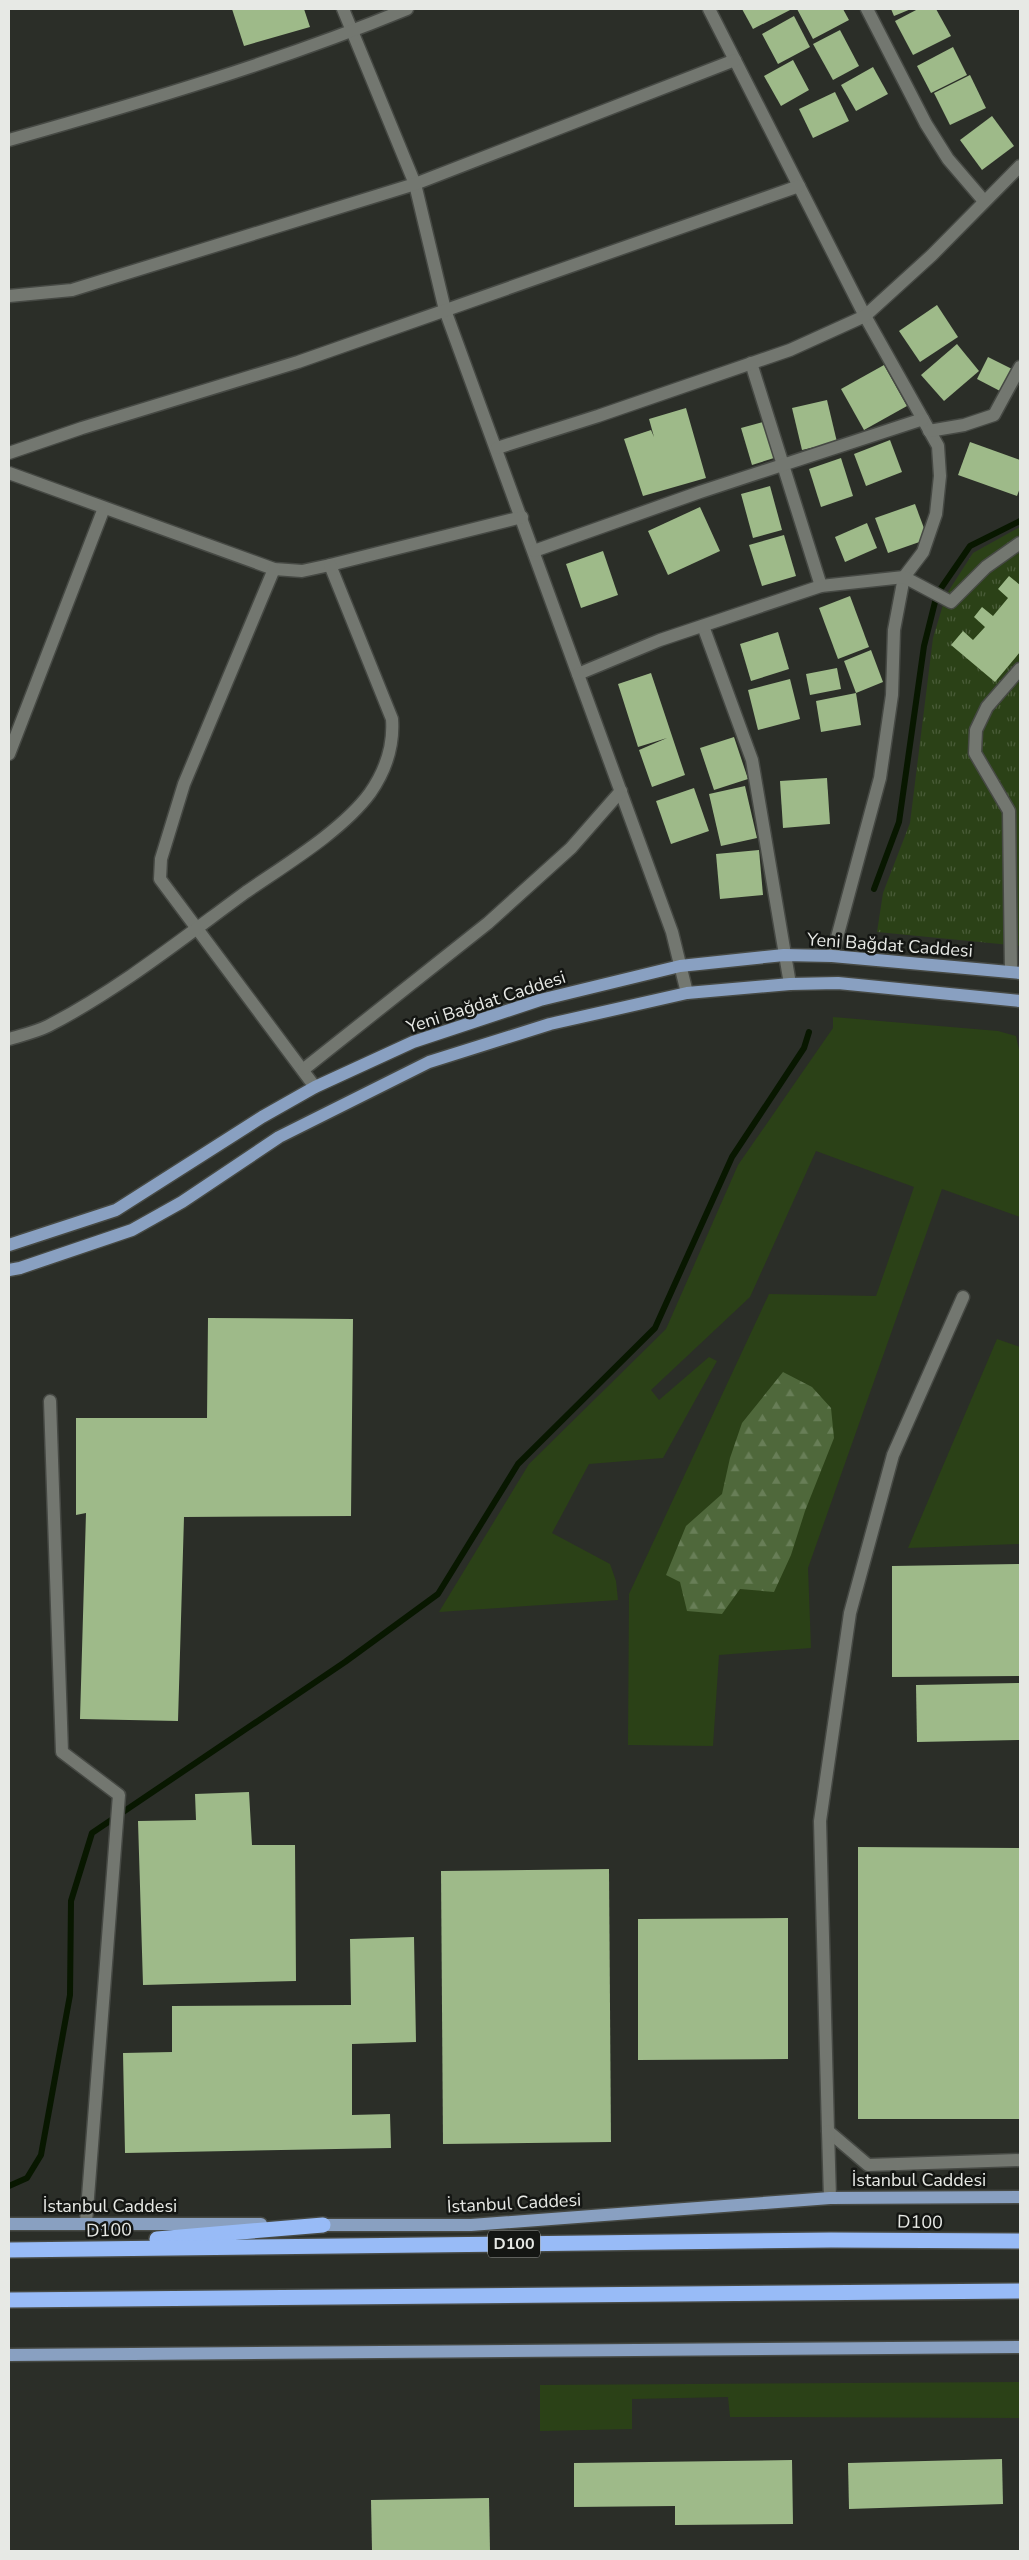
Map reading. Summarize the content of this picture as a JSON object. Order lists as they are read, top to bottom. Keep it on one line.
{"streets":{"highway":["D100"],"main road":["Yeni Bağdat Caddesi","İstanbul Caddesi"]}}
